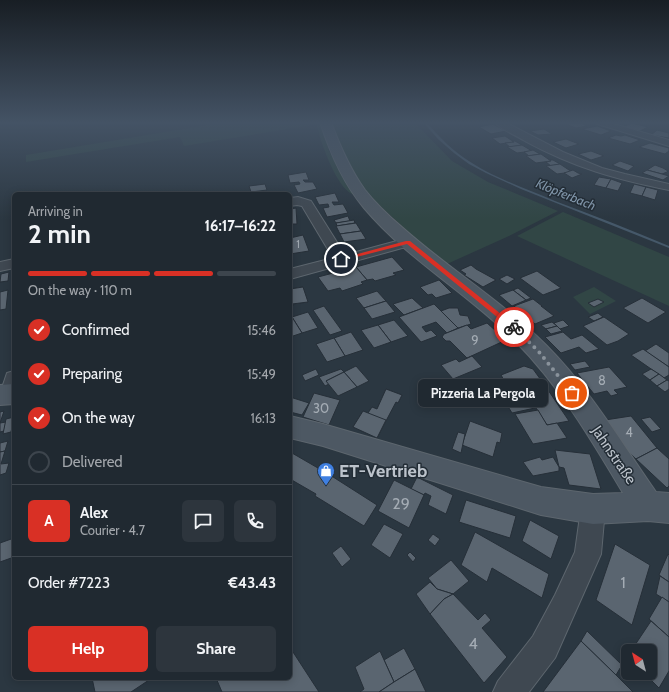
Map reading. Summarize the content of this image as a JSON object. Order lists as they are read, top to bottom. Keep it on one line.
{"streets":{"street":["Jahnstraße"]},"water":["Klöpferbach"],"places":{"other":["Pizzeria La Pergola"],"shop":["ET-Vertrieb"]},"house_numbers":["1","9","8","30","4","29","1","4"],"north":"top left","page":{"heading":["2 min","Arriving in","16:17–16:22"],"panel":["Alex","Courier · 4.7","Order #7223","€43.43"],"bar":"On the way · 110 m","list":[["Confirmed","15:46"],["Preparing","15:49"],["On the way","16:13"],"Delivered"],"bubble":"Pizzeria La Pergola","round":"A","buttons":["Help","Share"]}}
